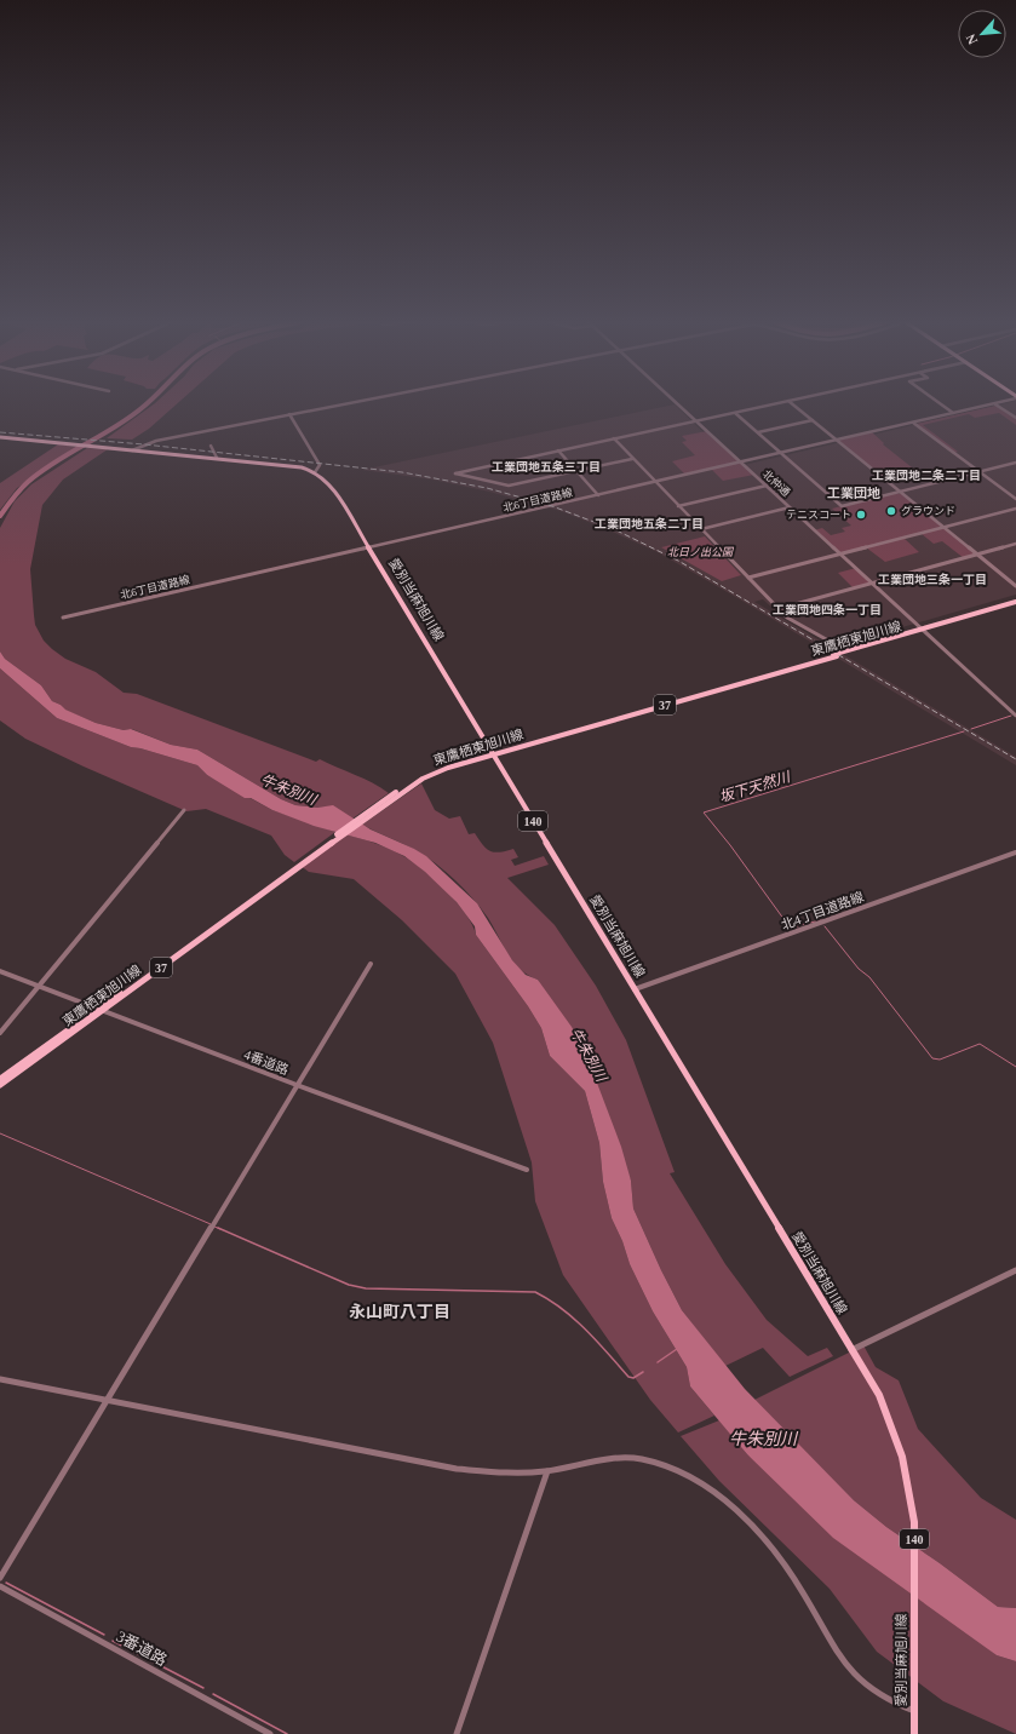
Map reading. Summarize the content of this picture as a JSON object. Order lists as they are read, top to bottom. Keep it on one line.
{"streets":{"main road":["愛別当麻旭川線","東鷹栖東旭川線","37","140"],"street":["北仲通","北6丁目道路線","北4丁目道路線","4番道路","3番道路"]},"crossings":[["北仲通","北6丁目道路線"],["北仲通","東鷹栖東旭川線"],["北6丁目道路線","愛別当麻旭川線"],["愛別当麻旭川線","東鷹栖東旭川線"],["愛別当麻旭川線","北4丁目道路線"],["東鷹栖東旭川線","4番道路"]],"districts":["工業団地五条三丁目","工業団地二条二丁目","工業団地","工業団地五条二丁目","工業団地三条一丁目","工業団地四条一丁目","永山町八丁目"],"water":["坂下天然川","牛朱別川"],"parks":["北日ノ出公園"],"places":["グラウンド","テニスコート"],"north":"bottom left"}
